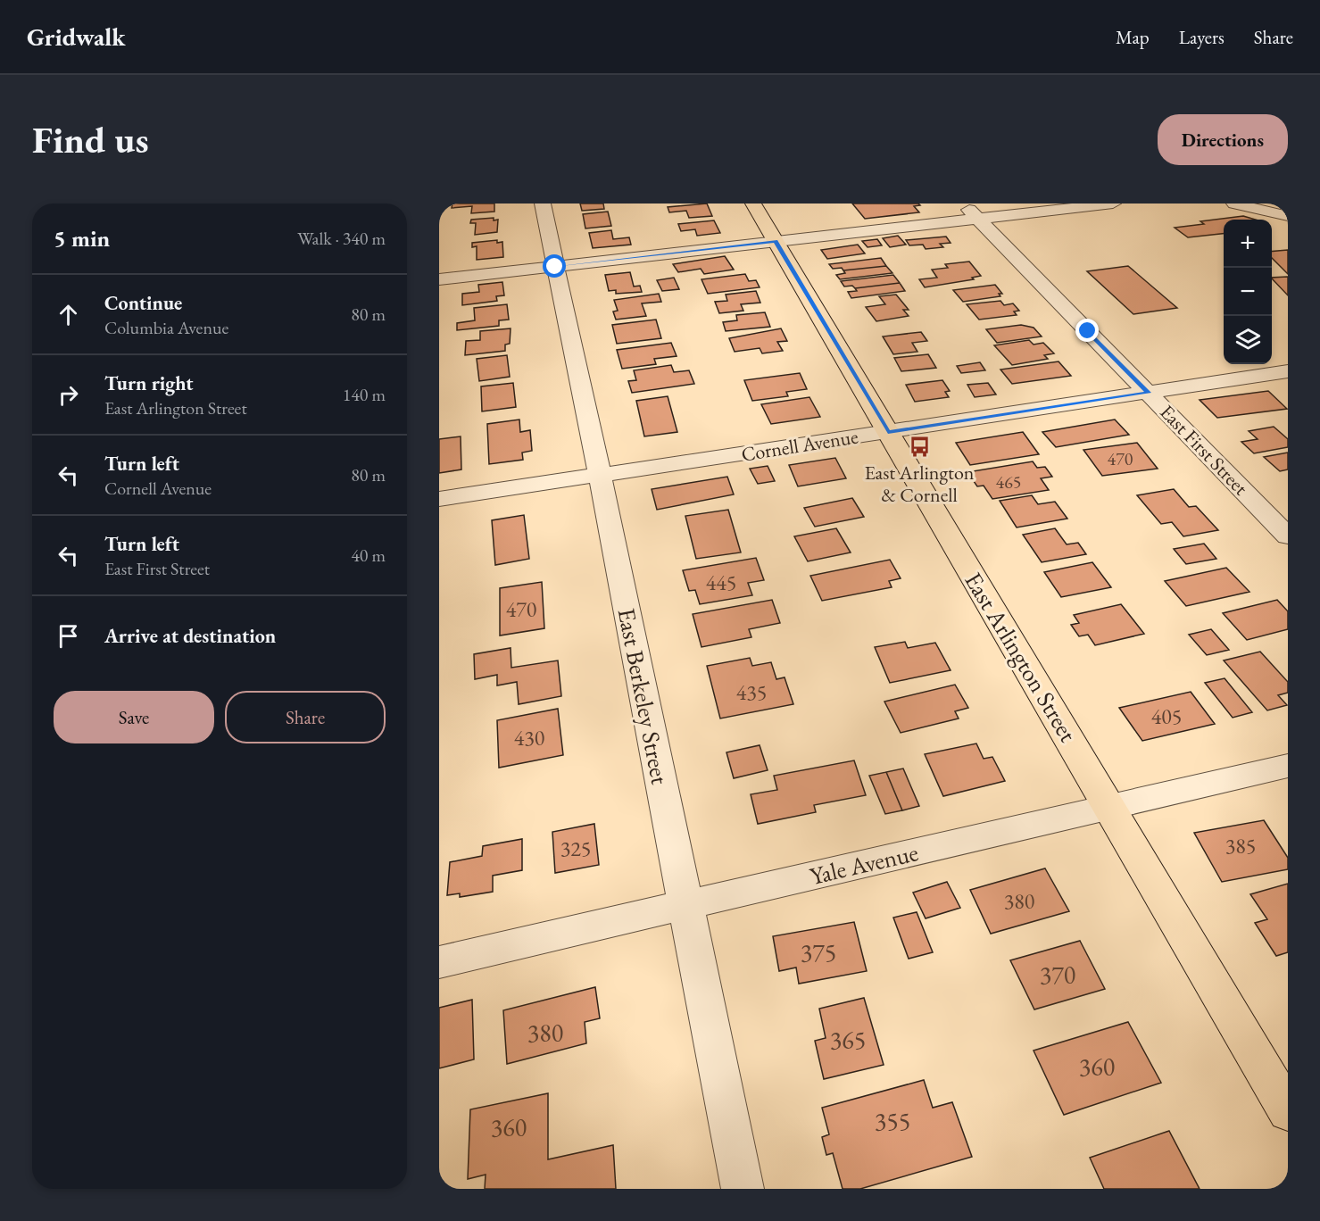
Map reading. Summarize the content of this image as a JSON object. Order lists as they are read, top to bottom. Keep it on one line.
{"streets":{"main road":["East Arlington Street"],"street":["Cornell Avenue","East First Street","East Berkeley Street","Yale Avenue"]},"crossings":[["Cornell Avenue","East First Street"],["Cornell Avenue","East Arlington Street"],["Cornell Avenue","East Berkeley Street"],["East Arlington Street","Yale Avenue"],["East Berkeley Street","Yale Avenue"]],"places":{"bus stop":["East Arlington & Cornell"]},"house_numbers":["470","465","445","470","435","405","430","385","325","380","375","370","380","365","360","355","360"],"page":{"header":"Gridwalk","nav":["Map","Layers","Share"],"buttons":["Directions",["Save","Share"]],"title":"Find us","heading":["5 min","Walk · 340 m"],"map_buttons":["+","−"],"list":[["Continue","Columbia Avenue","80 m"],["Turn right","East Arlington Street","140 m"],["Turn left","Cornell Avenue","80 m"],["Turn left","East First Street","40 m"],"Arrive at destination"]}}
